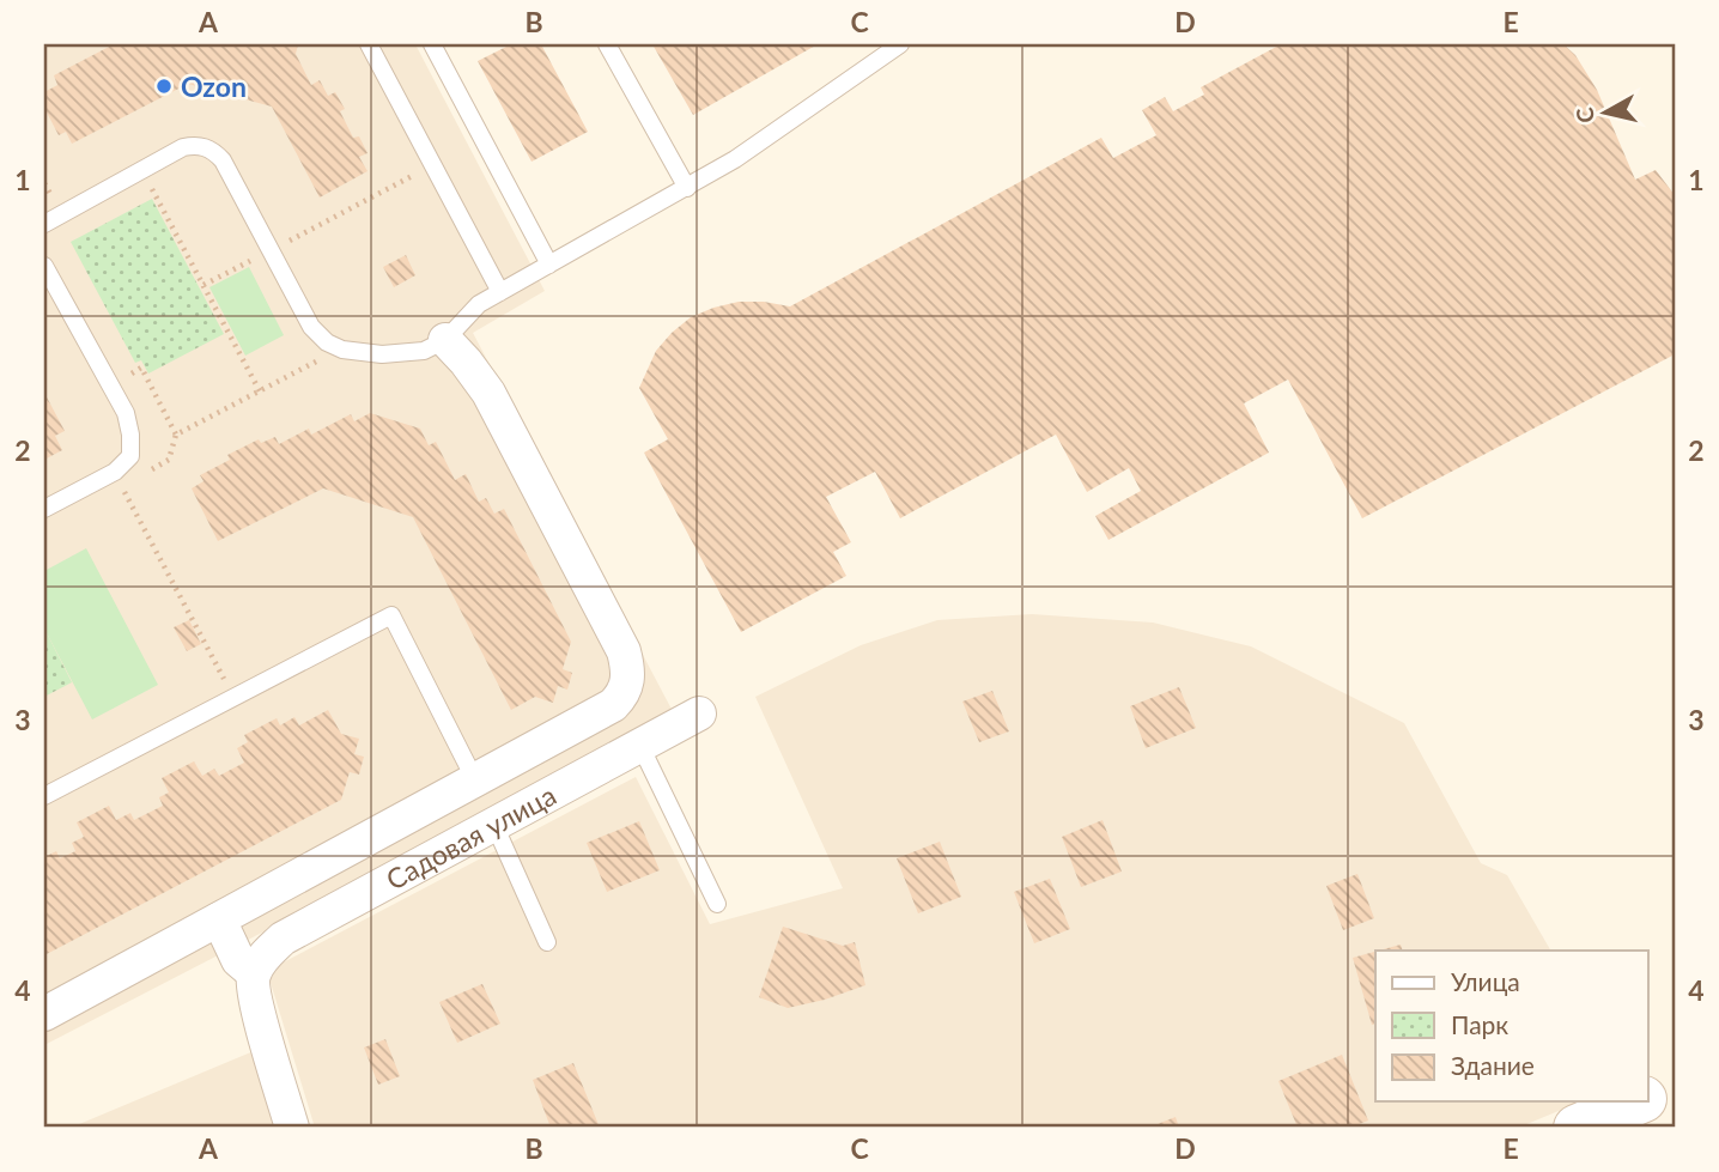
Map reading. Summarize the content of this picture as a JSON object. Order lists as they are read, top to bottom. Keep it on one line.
{"streets":{"street":["Садовая улица"]},"places":["Ozon"],"legend":["Улица","Парк","Здание"],"north":"left","grid":{"columns":["A","B","C","D","E"],"rows":["1","2","3","4"]}}
